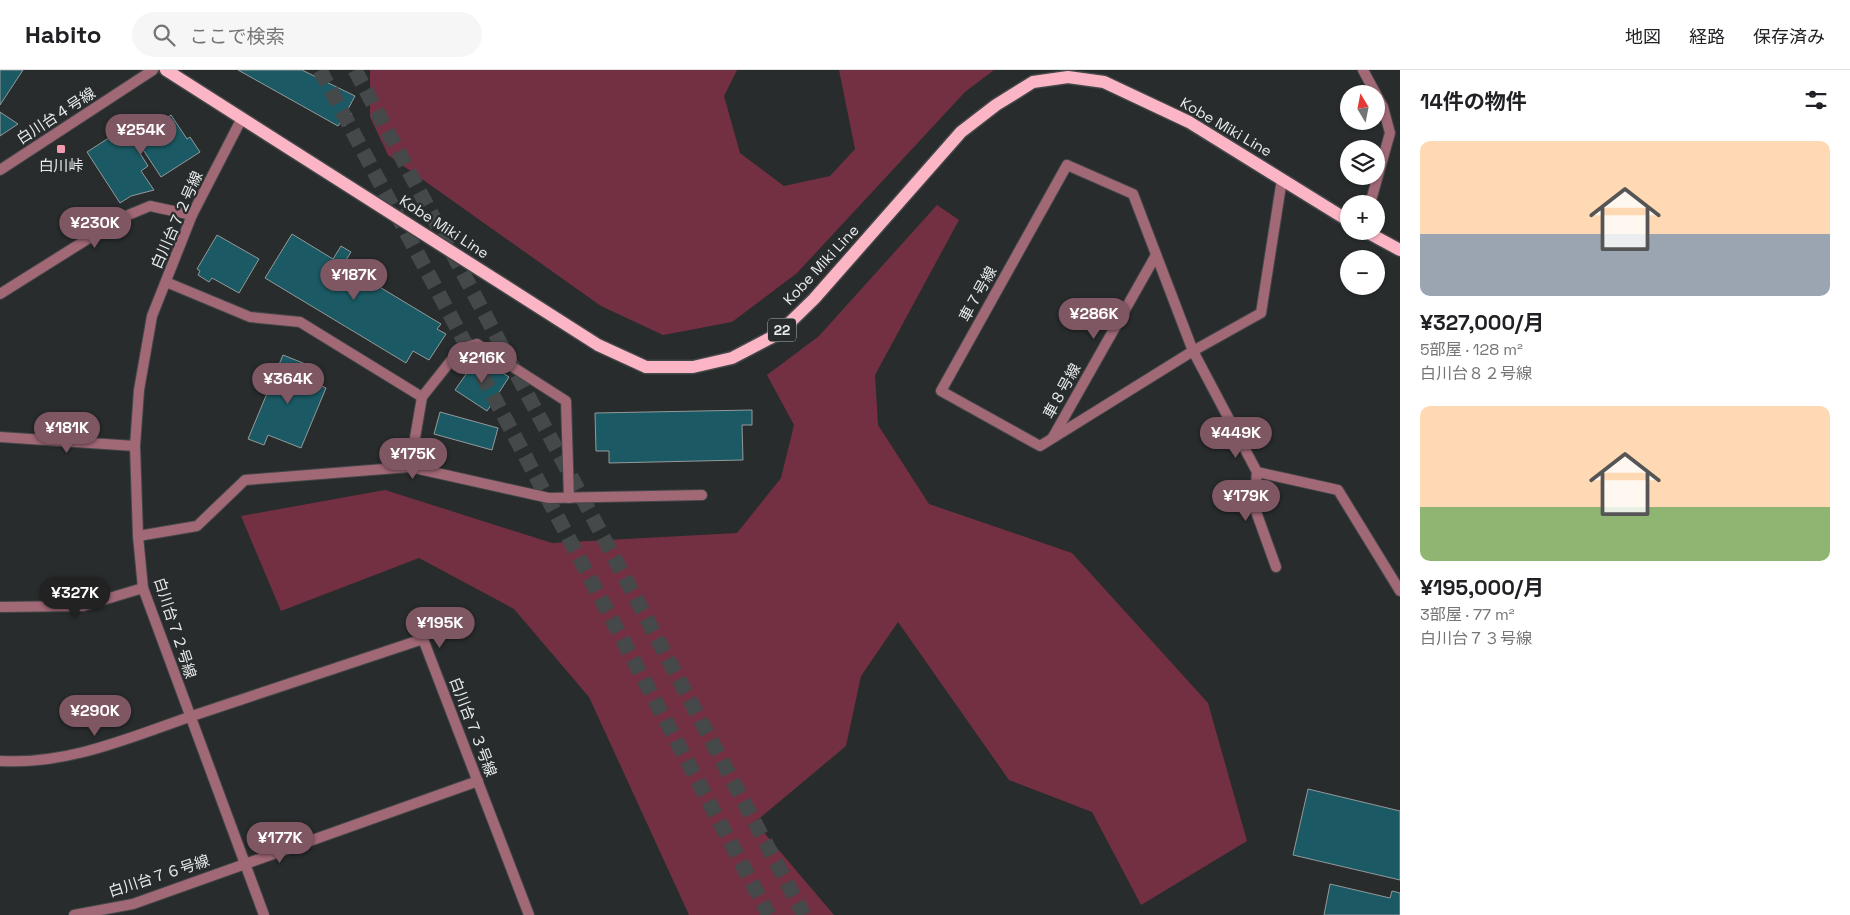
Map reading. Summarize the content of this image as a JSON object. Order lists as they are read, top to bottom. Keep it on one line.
{"streets":{"main road":["Kobe Miki Line","22"],"street":["白川台４号線","白川台７２号線","車７号線","車８号線","白川台７３号線","白川台７６号線"]},"crossings":[["Kobe Miki Line","白川台７２号線"],["Kobe Miki Line","車７号線"],["白川台７２号線","白川台７３号線"],["白川台７２号線","白川台７６号線"],["車７号線","車８号線"],["白川台７３号線","白川台７６号線"]],"places":{"transit":["白川峠"]},"north":"top","page":{"header":"Habito","search":"ここで検索","nav":["地図","経路","保存済み"],"heading":"14件の物件","map_buttons":["+","−"],"price":["¥254K","¥230K","¥187K","¥286K","¥216K","¥364K","¥181K","¥449K","¥175K","¥179K","¥327K","¥195K","¥290K","¥177K"],"list":[{"name":"¥327,000/月","note":"5部屋 · 128 m² · 白川台８２号線"},{"name":"¥195,000/月","note":"3部屋 · 77 m² · 白川台７３号線"}]}}
